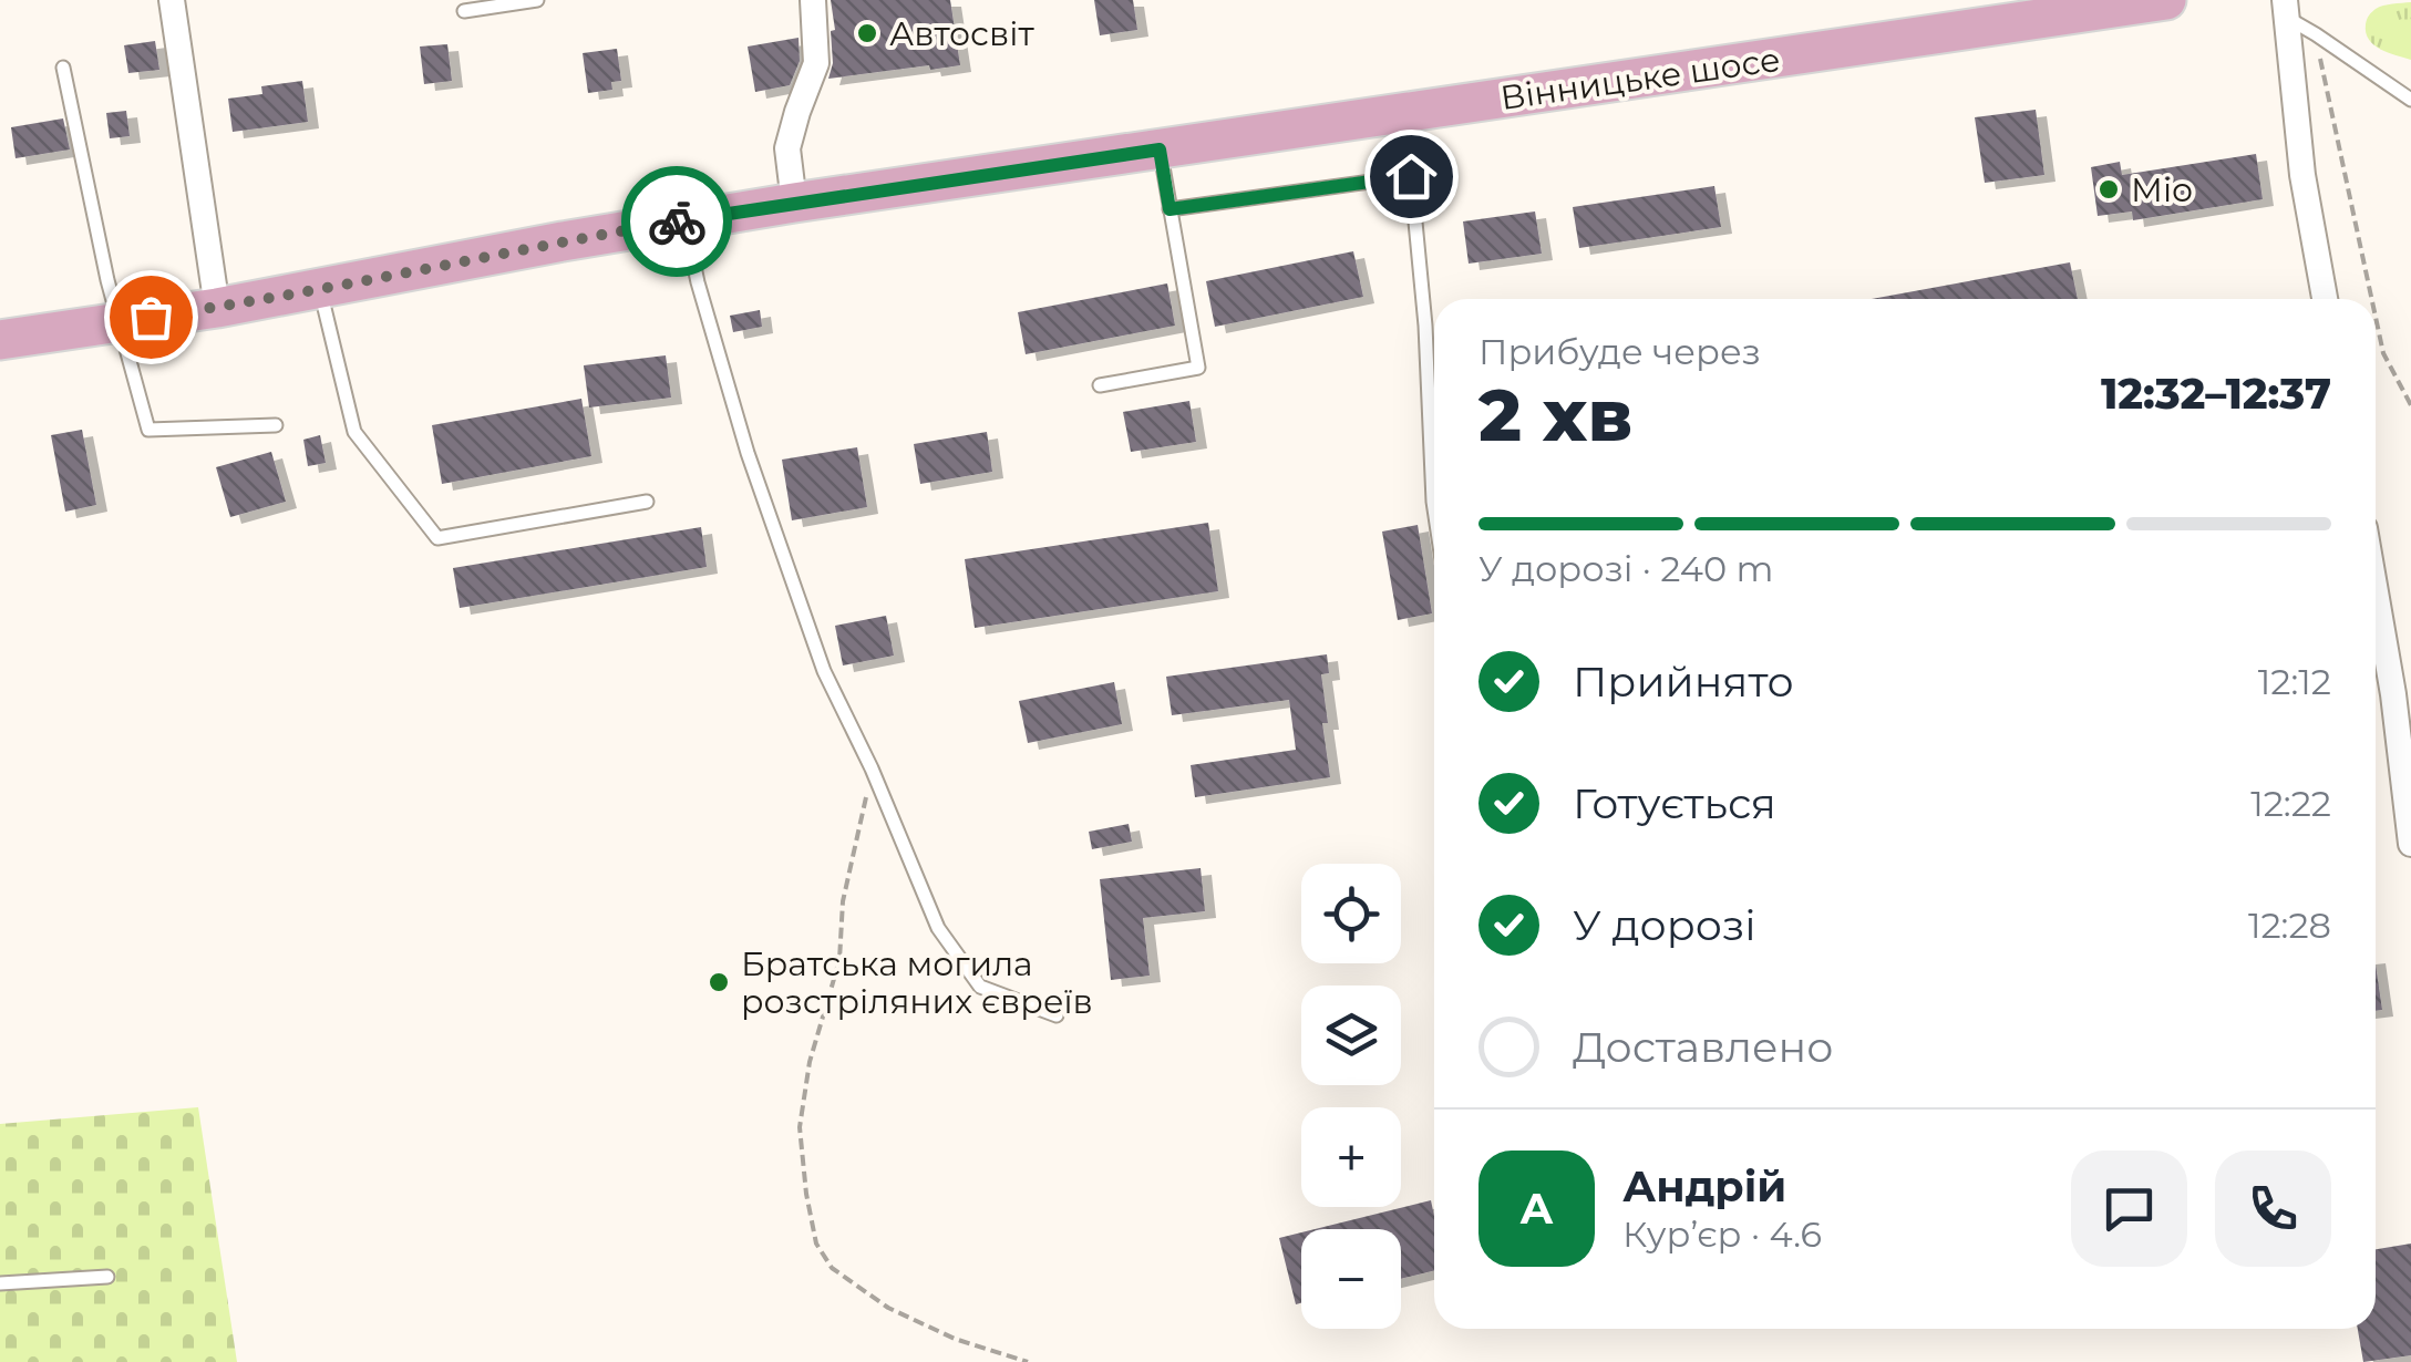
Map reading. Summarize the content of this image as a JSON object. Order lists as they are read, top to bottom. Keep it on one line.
{"streets":{"main road":["Вінницьке шосе"]},"places":["Автосвіт","Міо","Братська могила розстріляних євреїв"],"page":{"heading":["2 хв","Прибуде через","12:32–12:37"],"panel":["Андрій","Кур’єр · 4.6"],"bar":"У дорозі · 240 m","list":[["Прийнято","12:12"],["Готується","12:22"],["У дорозі","12:28"],"Доставлено"],"map_buttons":["+","−"],"round":"А"}}
